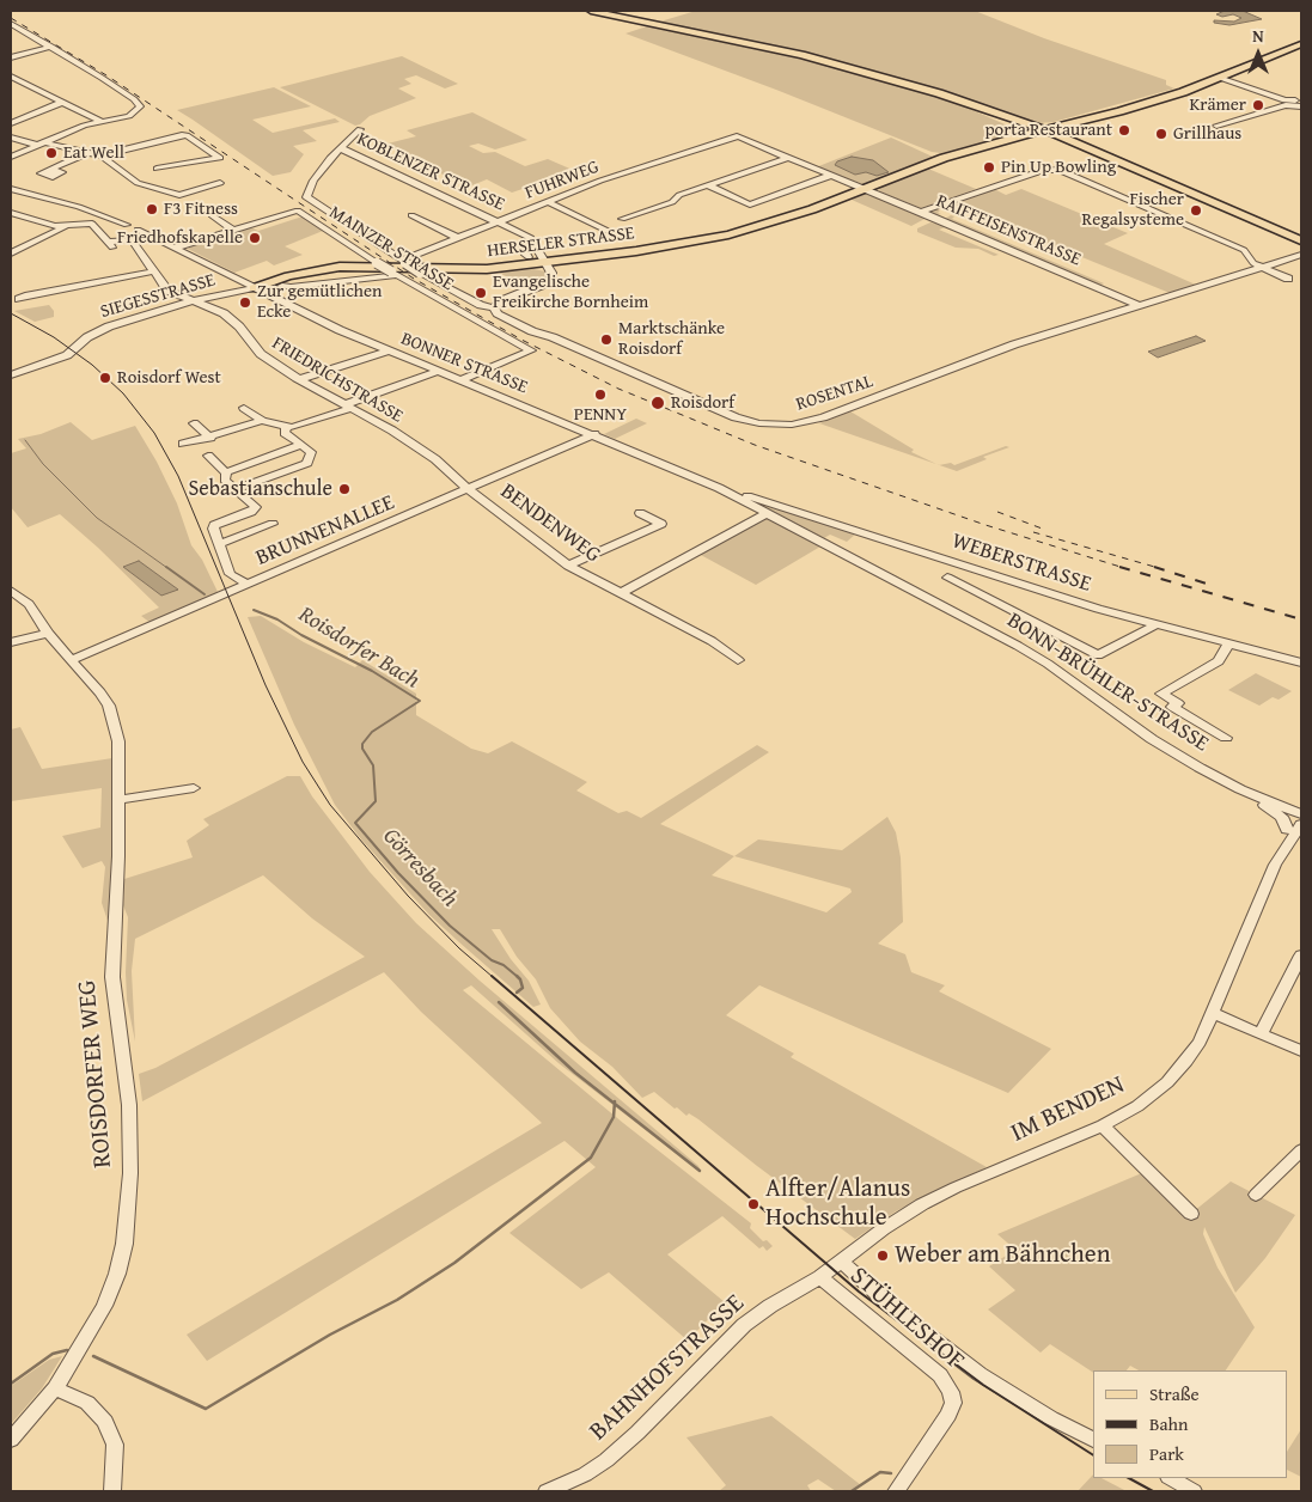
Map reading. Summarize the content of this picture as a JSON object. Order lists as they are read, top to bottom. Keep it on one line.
{"streets":{"main road":["HERSELER STRASSE"],"street":["KOBLENZER STRASSE","FUHRWEG","RAIFFEISENSTRASSE","MAINZER STRASSE","SIEGESSTRASSE","BONNER STRASSE","FRIEDRICHSTRASSE","ROSENTAL","BENDENWEG","BRUNNENALLEE","WEBERSTRASSE","BONN-BRÜHLER-STRASSE","ROISDORFER WEG","IM BENDEN","STÜHLESHOF","BAHNHOFSTRASSE"]},"crossings":[["KOBLENZER STRASSE","FUHRWEG"],["KOBLENZER STRASSE","HERSELER STRASSE"],["KOBLENZER STRASSE","ROSENTAL"],["FUHRWEG","RAIFFEISENSTRASSE"],["FUHRWEG","ROSENTAL"],["RAIFFEISENSTRASSE","HERSELER STRASSE"],["RAIFFEISENSTRASSE","ROSENTAL"],["HERSELER STRASSE","SIEGESSTRASSE"],["HERSELER STRASSE","BONNER STRASSE"],["MAINZER STRASSE","BONNER STRASSE"],["SIEGESSTRASSE","BONNER STRASSE"],["SIEGESSTRASSE","FRIEDRICHSTRASSE"],["BONNER STRASSE","FRIEDRICHSTRASSE"],["BONNER STRASSE","BRUNNENALLEE"],["BONNER STRASSE","WEBERSTRASSE"],["BONNER STRASSE","BONN-BRÜHLER-STRASSE"],["FRIEDRICHSTRASSE","BENDENWEG"],["FRIEDRICHSTRASSE","BRUNNENALLEE"],["BENDENWEG","BRUNNENALLEE"],["BRUNNENALLEE","ROISDORFER WEG"],["BONN-BRÜHLER-STRASSE","IM BENDEN"],["IM BENDEN","STÜHLESHOF"],["IM BENDEN","BAHNHOFSTRASSE"],["STÜHLESHOF","BAHNHOFSTRASSE"]],"water":["Roisdorfer Bach","Görresbach"],"places":["Krämer","porta Restaurant","Grillhaus","Eat Well","Pin Up Bowling","F3 Fitness","Fischer Regalsysteme","Friedhofskapelle","Evangelische Freikirche Bornheim","Zur gemütlichen Ecke","Marktschänke Roisdorf","Roisdorf West","PENNY","Roisdorf","Sebastianschule","Alfter/Alanus Hochschule","Weber am Bähnchen"],"legend":["Straße","Bahn","Park"],"north":"top"}
